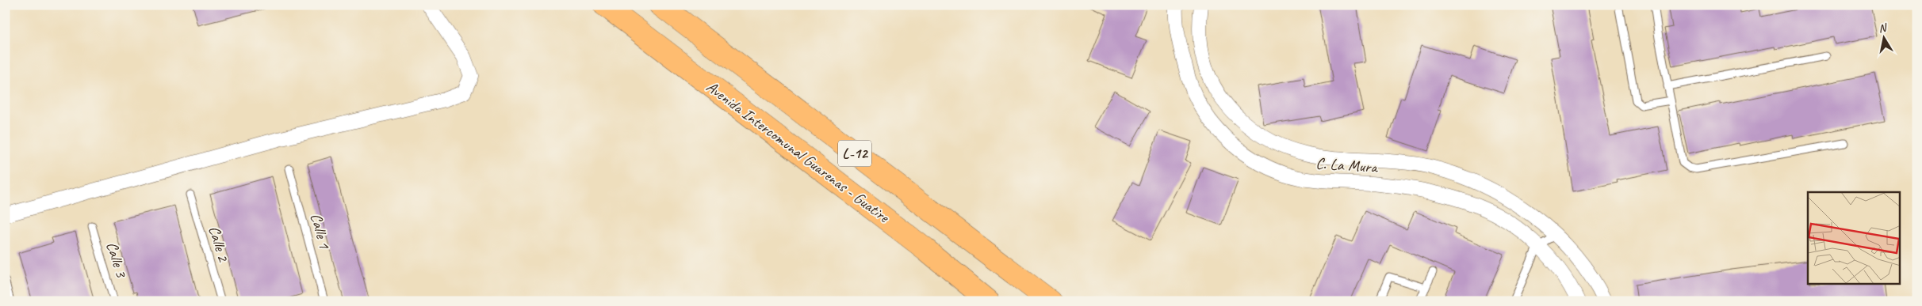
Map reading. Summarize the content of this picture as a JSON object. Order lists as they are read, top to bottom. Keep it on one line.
{"streets":{"highway":["Avenida Intercomunal Guarenas - Guatire","L-12"],"street":["C. La Mura"],"lane":["Calle 1","Calle 2","Calle 3"]},"north":"top"}
